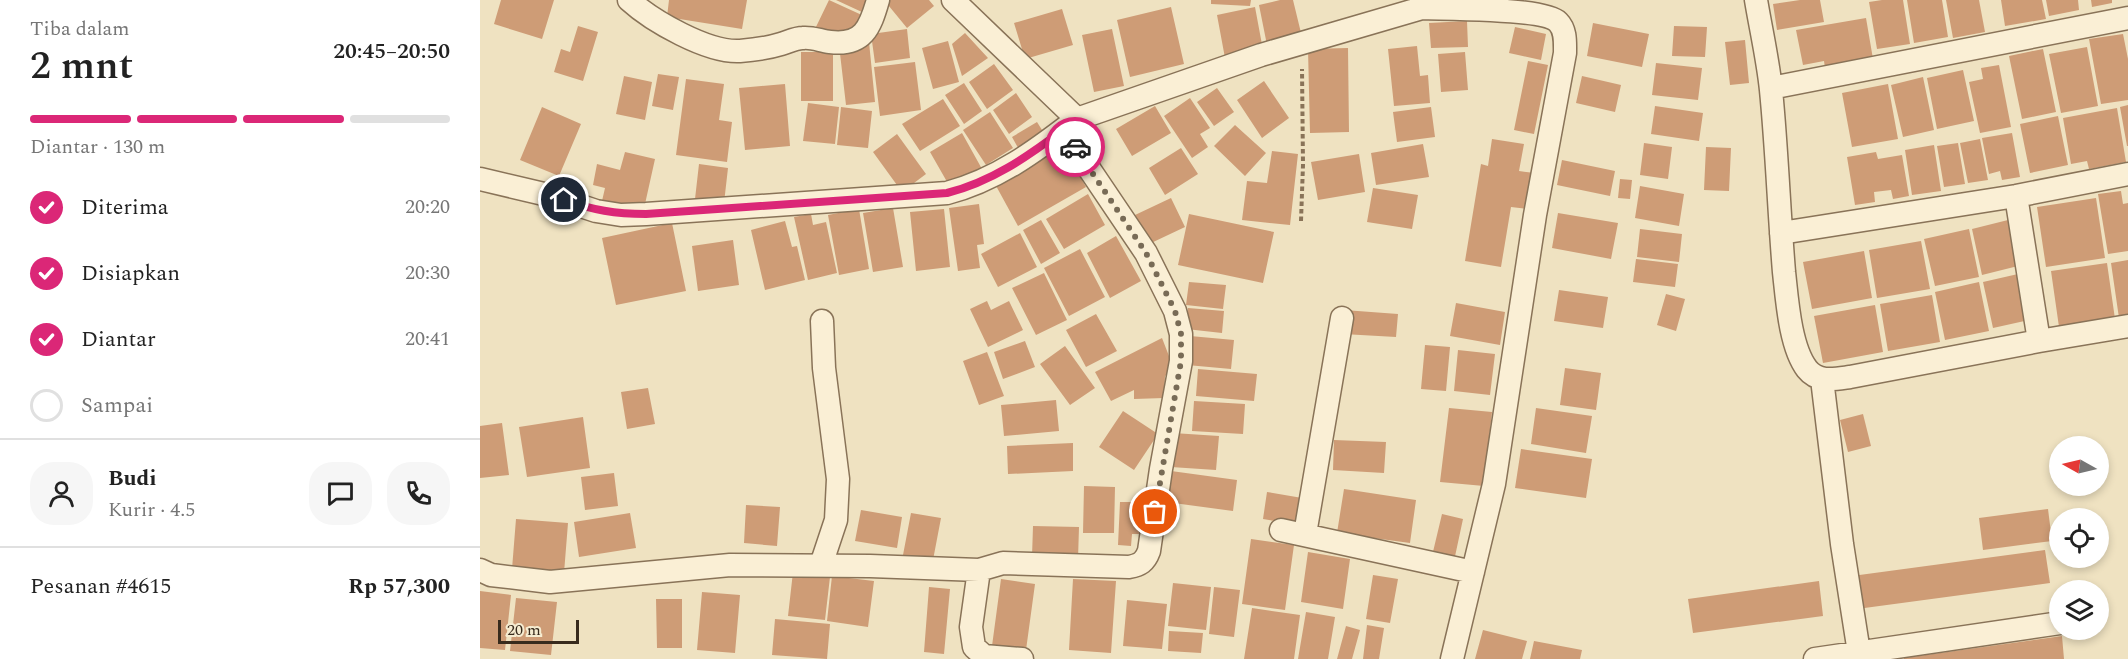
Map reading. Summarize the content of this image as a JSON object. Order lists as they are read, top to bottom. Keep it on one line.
{"scale_bar":"20 m","north":"left","page":{"heading":["2 mnt","Tiba dalam","20:45–20:50"],"panel":["Budi","Kurir · 4.5","Pesanan #4615","Rp 57,300"],"bar":"Diantar · 130 m","list":[["Diterima","20:20"],["Disiapkan","20:30"],["Diantar","20:41"],"Sampai"],"scale":"20 m"}}
